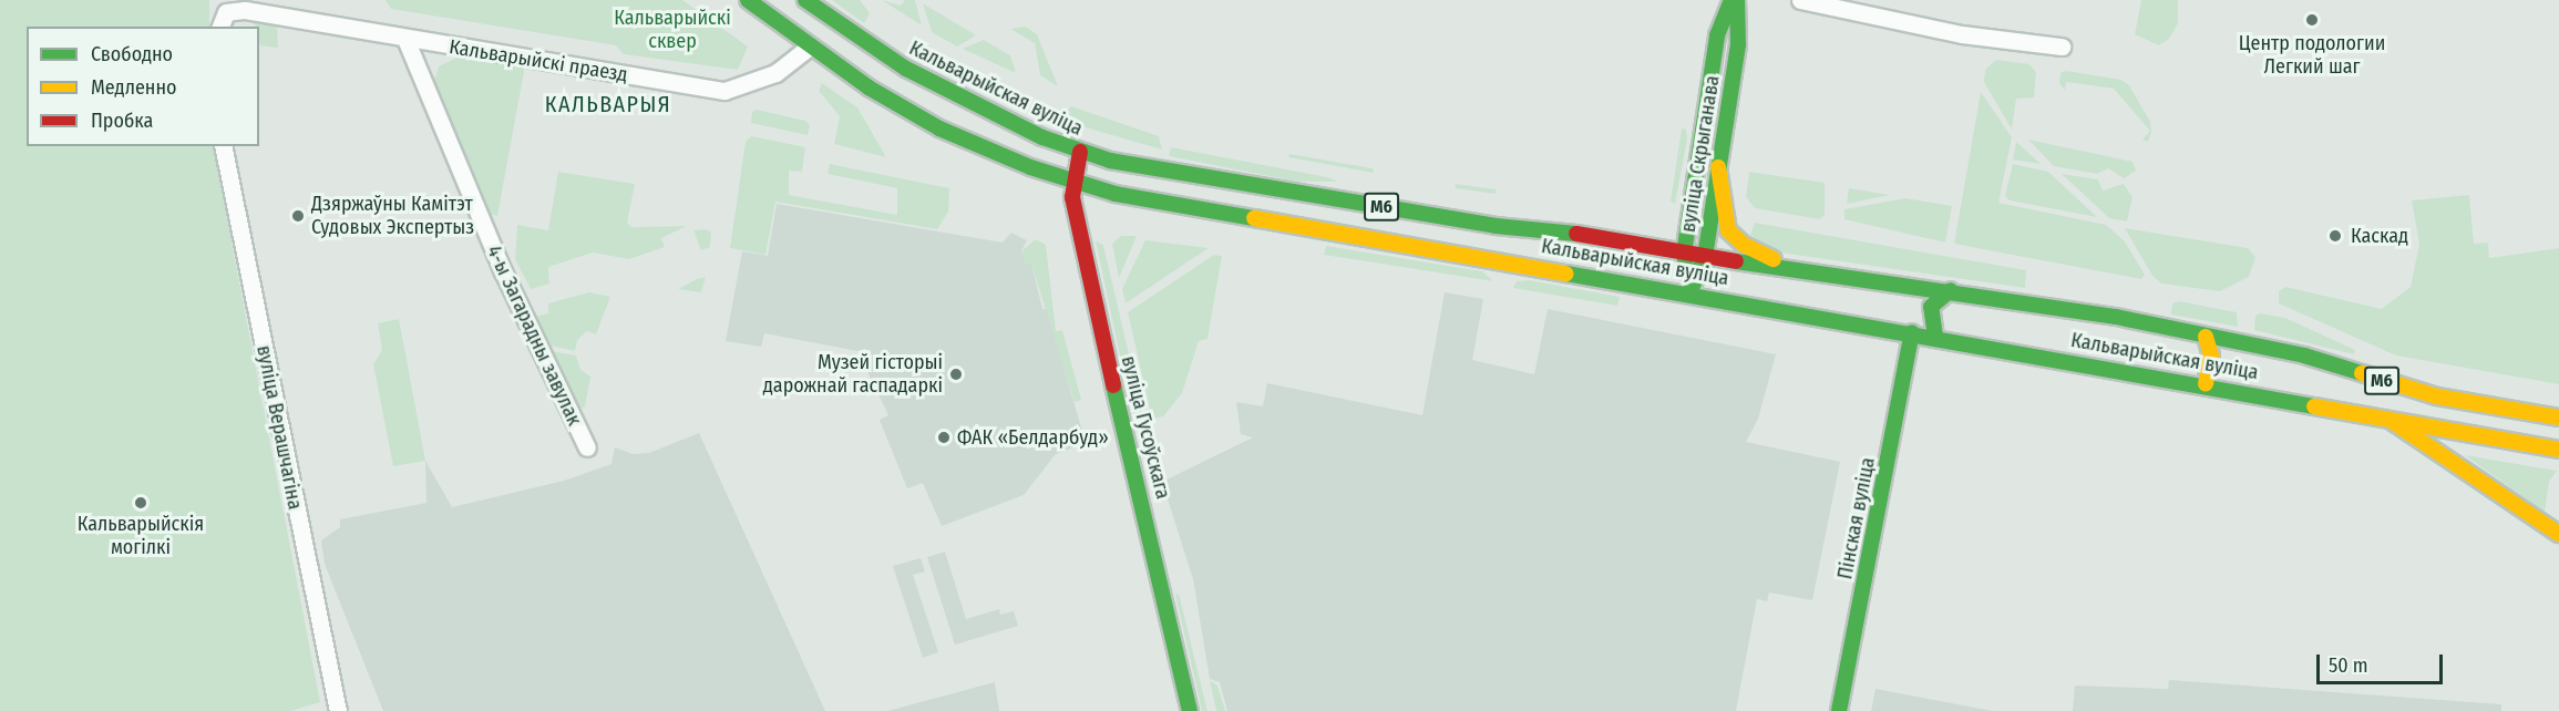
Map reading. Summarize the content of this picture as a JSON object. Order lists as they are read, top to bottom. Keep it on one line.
{"streets":{"main road":["Кальварыйская вуліца","вуліца Скрыганава","М6","вуліца Гусоўскага","Пінская вуліца"],"street":["Кальварыйскі праезд","4-ы Загарадны завулак","вуліца Верашчагіна"]},"crossings":[["Кальварыйскі праезд","Кальварыйская вуліца"],["Кальварыйскі праезд","4-ы Загарадны завулак"],["Кальварыйская вуліца","вуліца Скрыганава"],["Кальварыйская вуліца","вуліца Гусоўскага"],["Кальварыйская вуліца","Пінская вуліца"]],"districts":["КАЛЬВАРЫЯ"],"parks":["Кальварыйскі сквер"],"places":["Центр подологии Легкий шаг","Дзяржаўны Камітэт Судовых Экспертыз","Каскад","Музей гісторыі дарожнай гаспадаркі","ФАК «Белдарбуд»","Кальварыйскія могілкі"],"legend":["Свободно","Медленно","Пробка"],"scale_bar":"50 m"}
